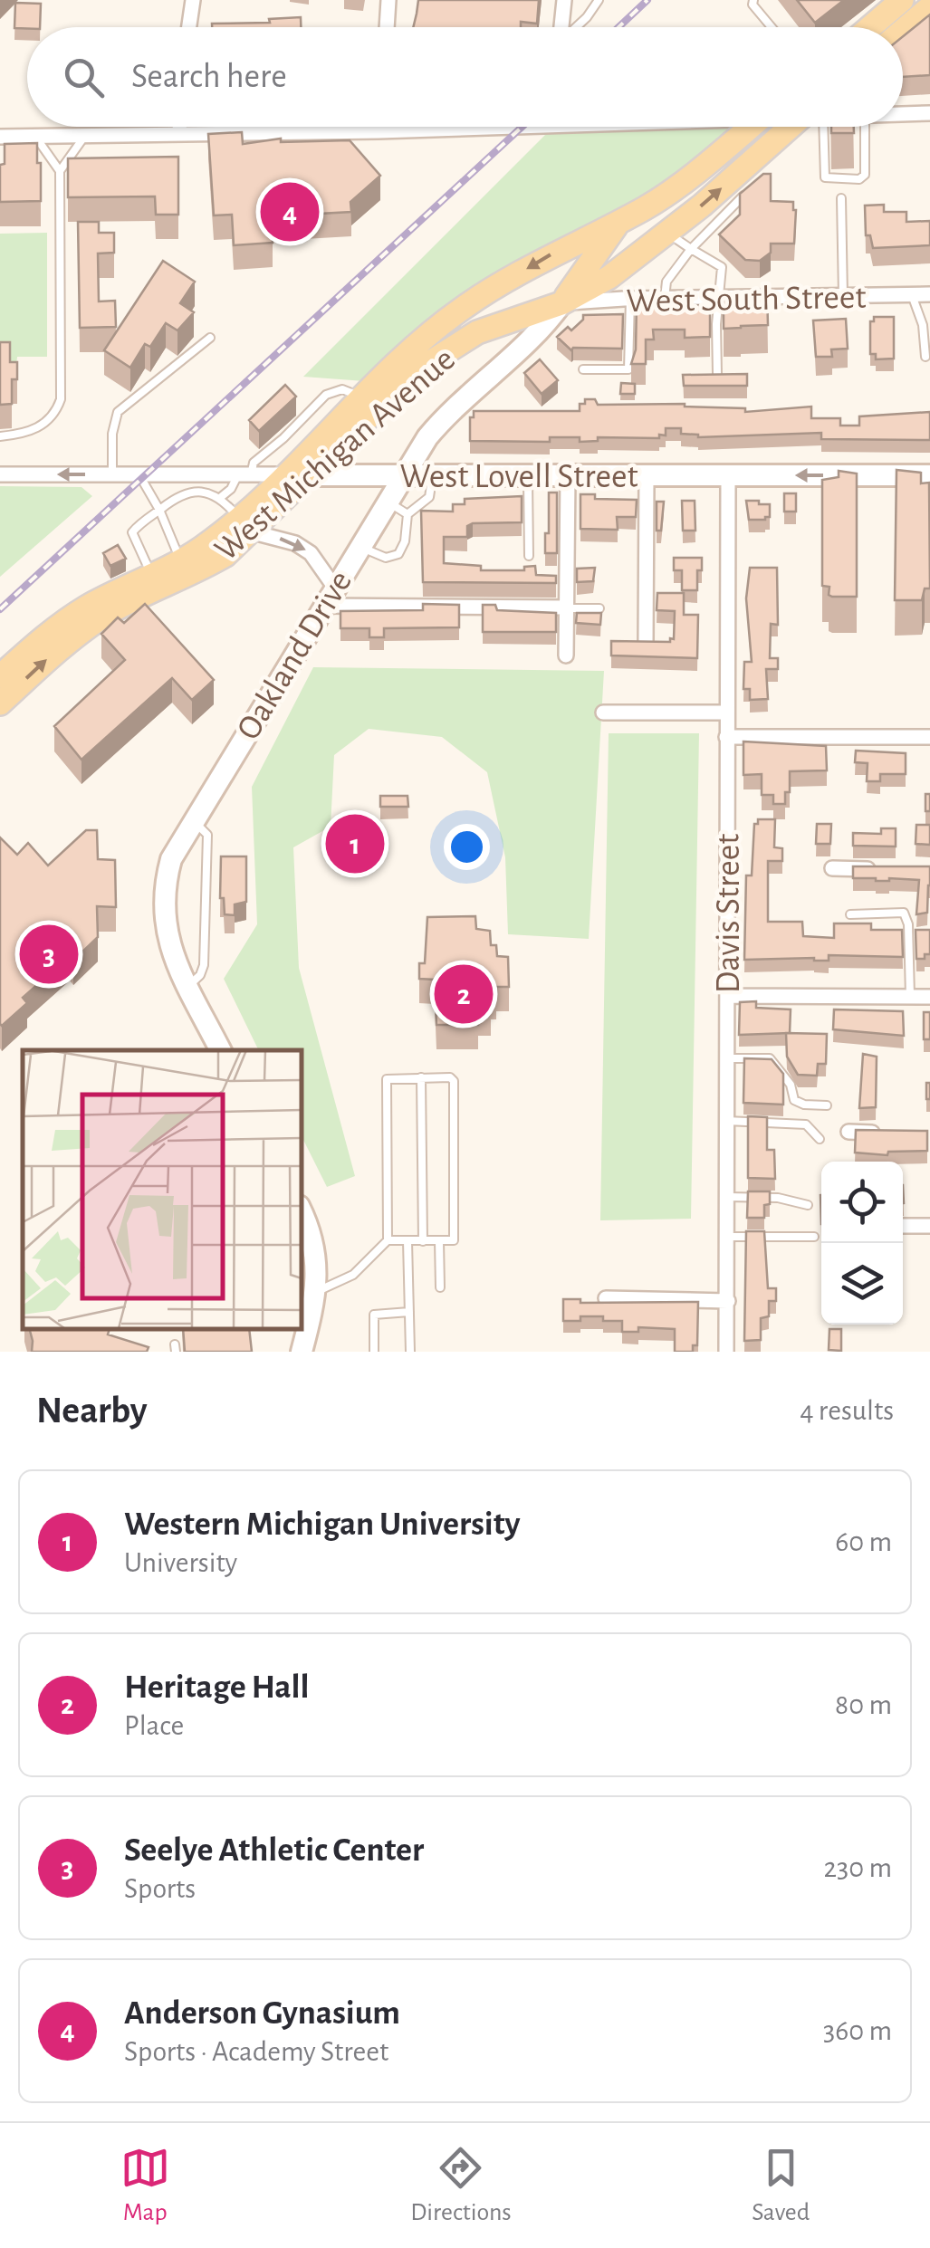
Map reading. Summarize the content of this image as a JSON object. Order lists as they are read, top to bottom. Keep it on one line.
{"streets":{"main road":["West Michigan Avenue","West Lovell Street","Oakland Drive"],"street":["West South Street","Davis Street"]},"crossings":[["West South Street","West Michigan Avenue"],["West South Street","Oakland Drive"],["West Michigan Avenue","West Lovell Street"],["West Michigan Avenue","Oakland Drive"],["West Lovell Street","Oakland Drive"],["West Lovell Street","Davis Street"]],"page":{"search":"Search here","pins":["4","1","3","2"],"heading":["Nearby","4 results"],"list":[{"mark":"1","name":"Western Michigan University","note":"University","value":"60 m"},{"mark":"2","name":"Heritage Hall","note":"Place","value":"80 m"},{"mark":"3","name":"Seelye Athletic Center","note":"Sports","value":"230 m"},{"mark":"4","name":"Anderson Gynasium","note":"Sports · Academy Street","value":"360 m"}],"nav":["Map","Directions","Saved"]}}
